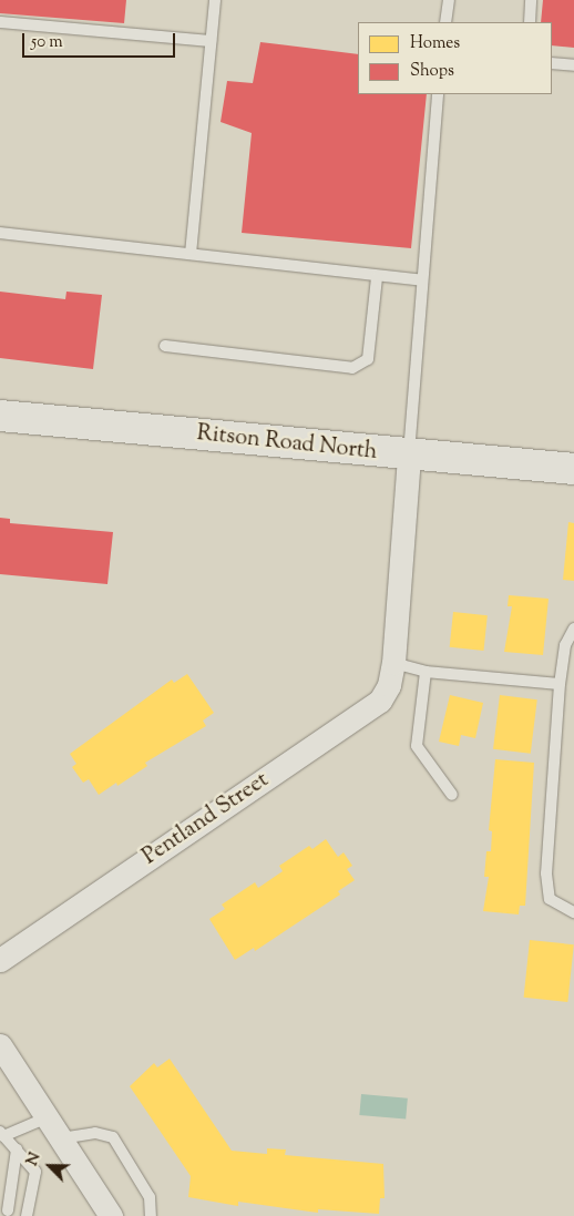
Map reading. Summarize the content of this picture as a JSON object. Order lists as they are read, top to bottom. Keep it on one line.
{"streets":{"main road":["Ritson Road North"],"street":["Pentland Street"]},"crossings":[["Ritson Road North","Pentland Street"]],"legend":["Homes","Shops"],"scale_bar":"50 m","north":"top left"}
